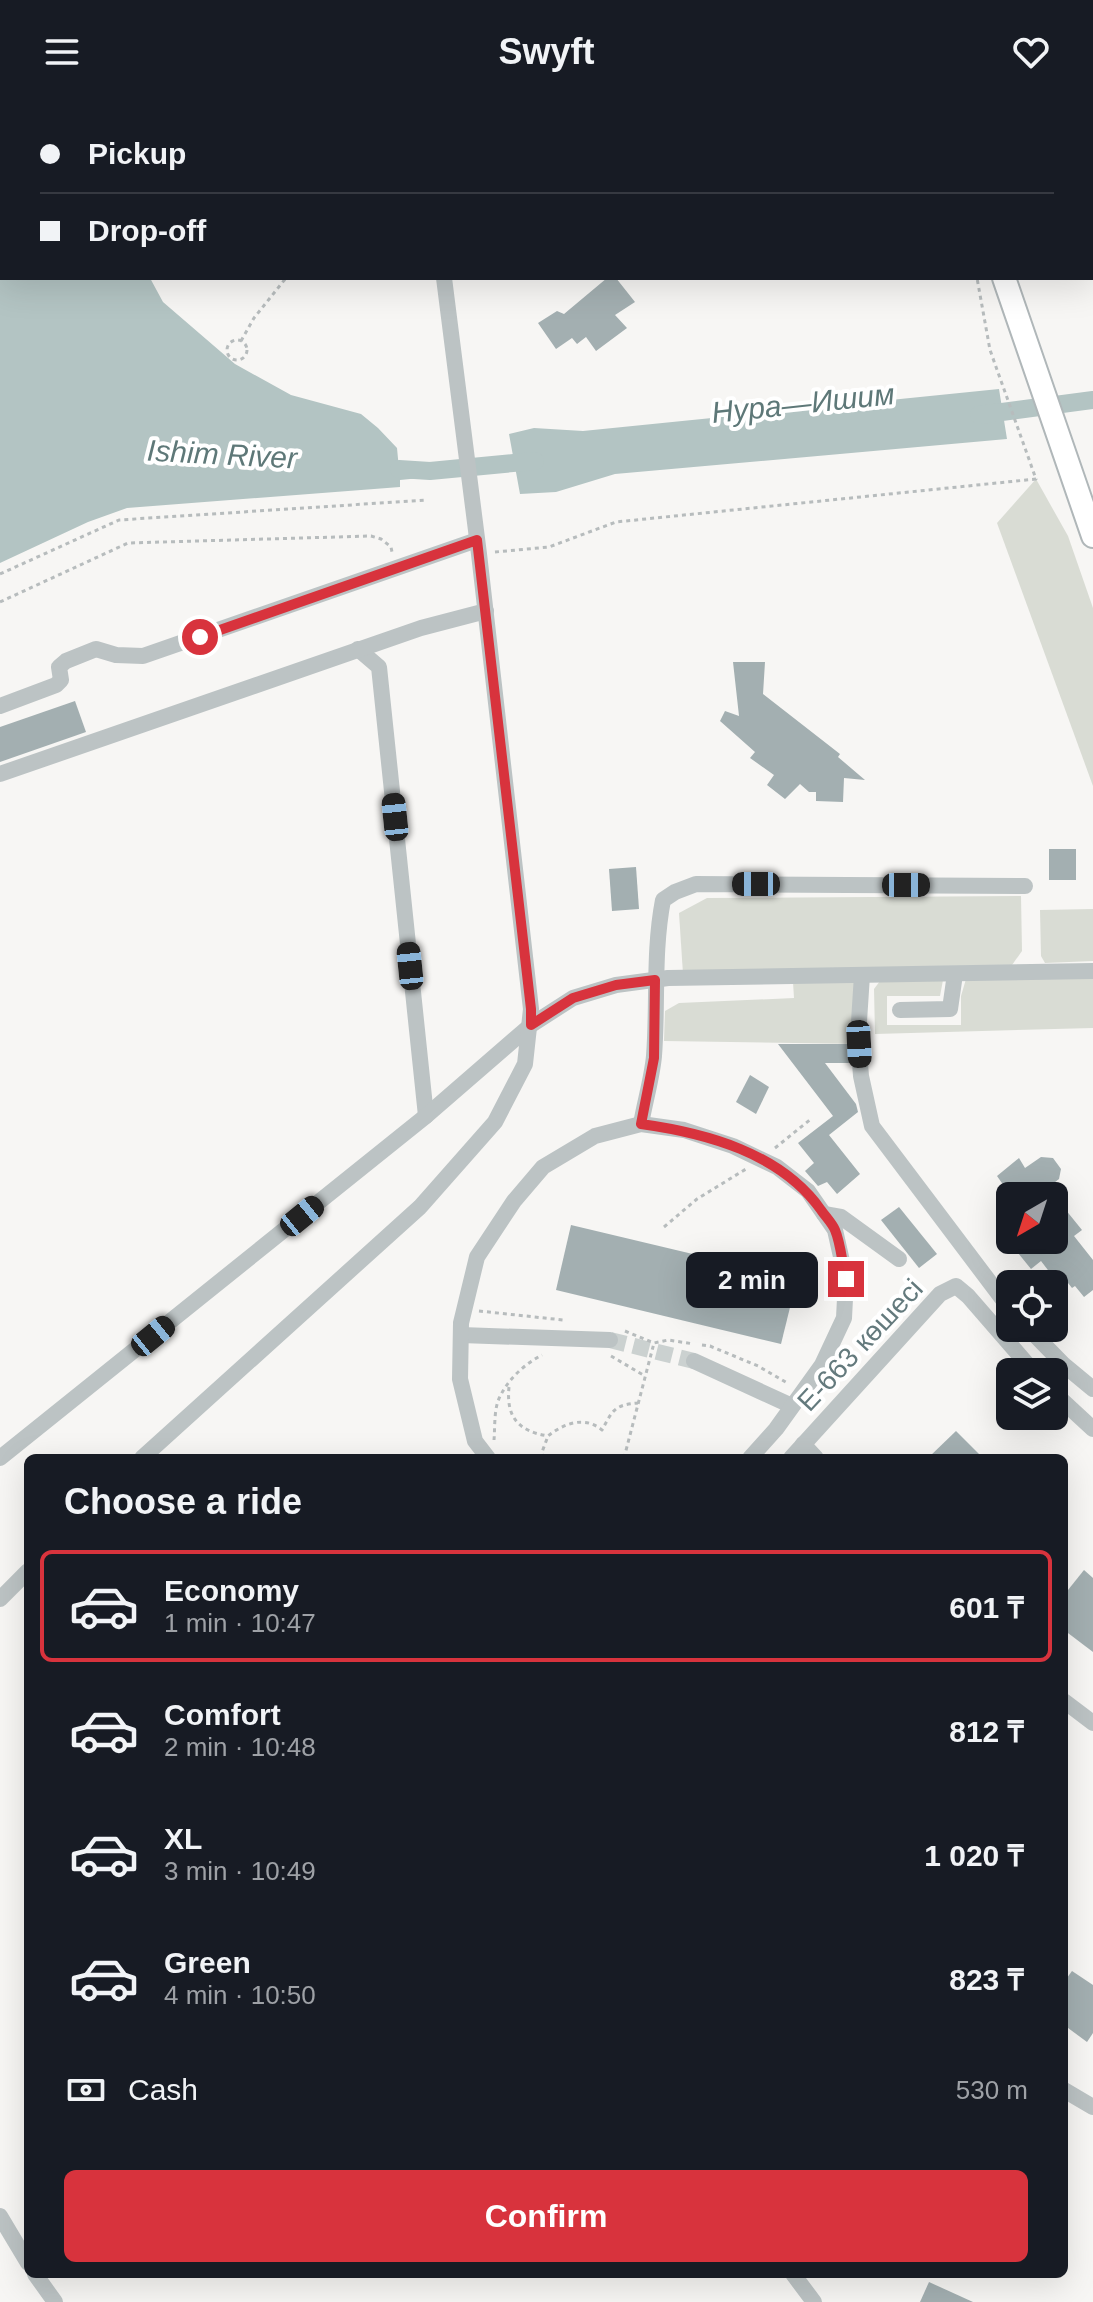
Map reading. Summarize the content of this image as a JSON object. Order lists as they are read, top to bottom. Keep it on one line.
{"streets":{"street":["Е-663 көшесі"]},"water":["Нура—Ишим","Ishim River"],"north":"bottom left","page":{"header":"Swyft","banner":["Pickup","Drop-off"],"bubble":"2 min","heading":"Choose a ride","list":[{"name":"Economy","note":"1 min · 10:47","value":"601 ₸"},{"name":"Comfort","note":"2 min · 10:48","value":"812 ₸"},{"name":"XL","note":"3 min · 10:49","value":"1 020 ₸"},{"name":"Green","note":"4 min · 10:50","value":"823 ₸"}],"pay":["Cash","530 m"],"buttons":"Confirm"}}
